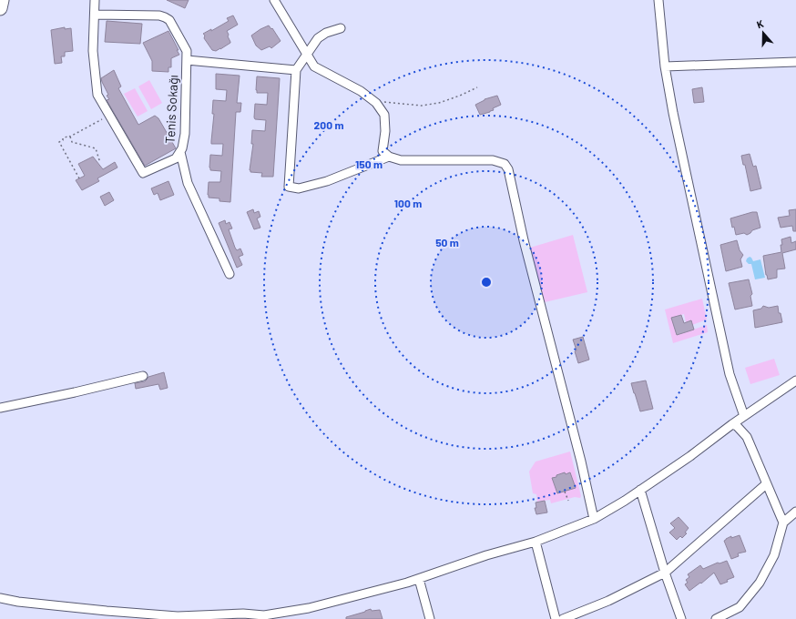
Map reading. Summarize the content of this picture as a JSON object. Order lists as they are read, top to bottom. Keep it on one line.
{"streets":{"street":["Tenis Sokağı"]},"north":"top","rings":["200 m","150 m","100 m","50 m"]}
